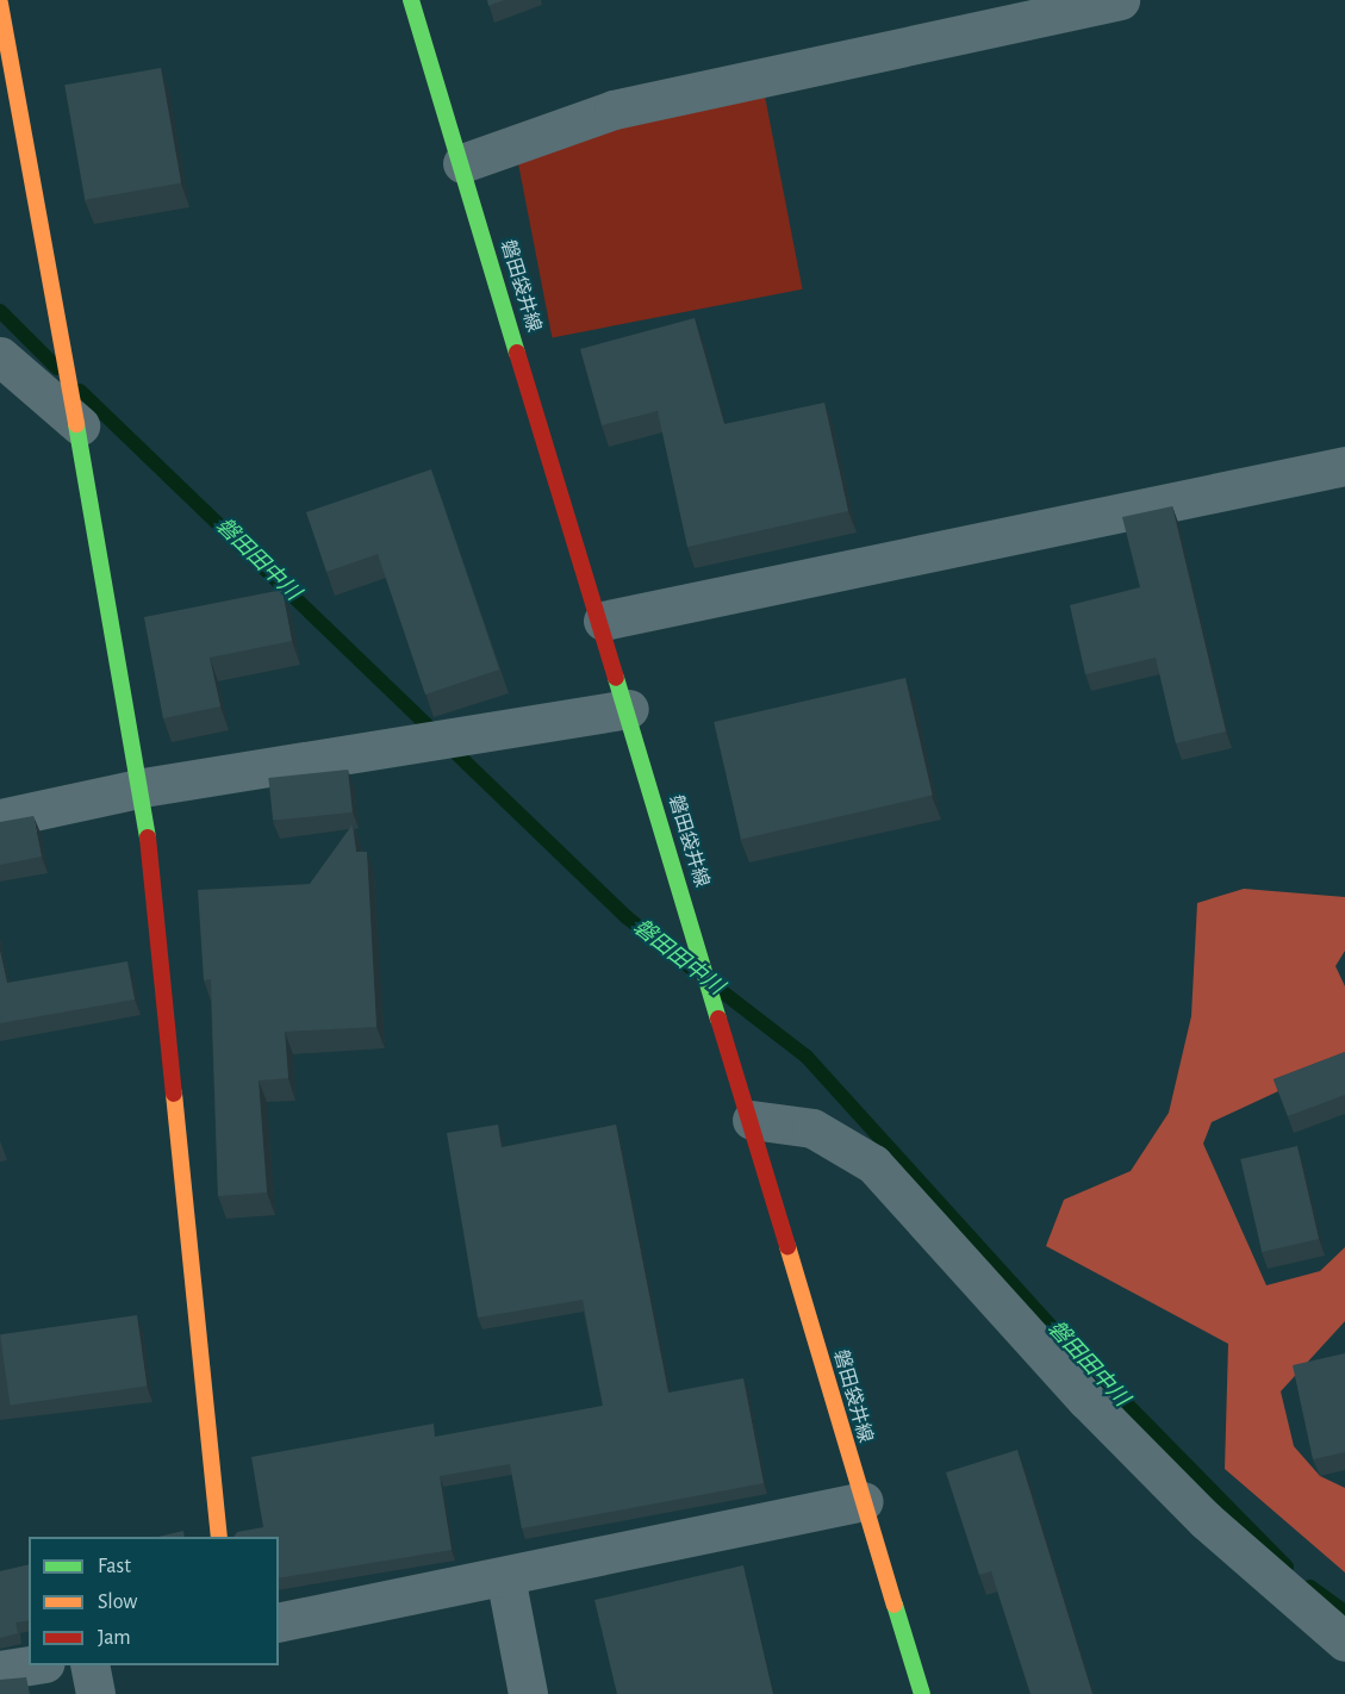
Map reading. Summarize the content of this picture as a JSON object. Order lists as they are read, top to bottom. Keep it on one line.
{"streets":{"main road":["磐田袋井線"]},"water":["磐田田中川"],"legend":["Fast","Slow","Jam"]}
